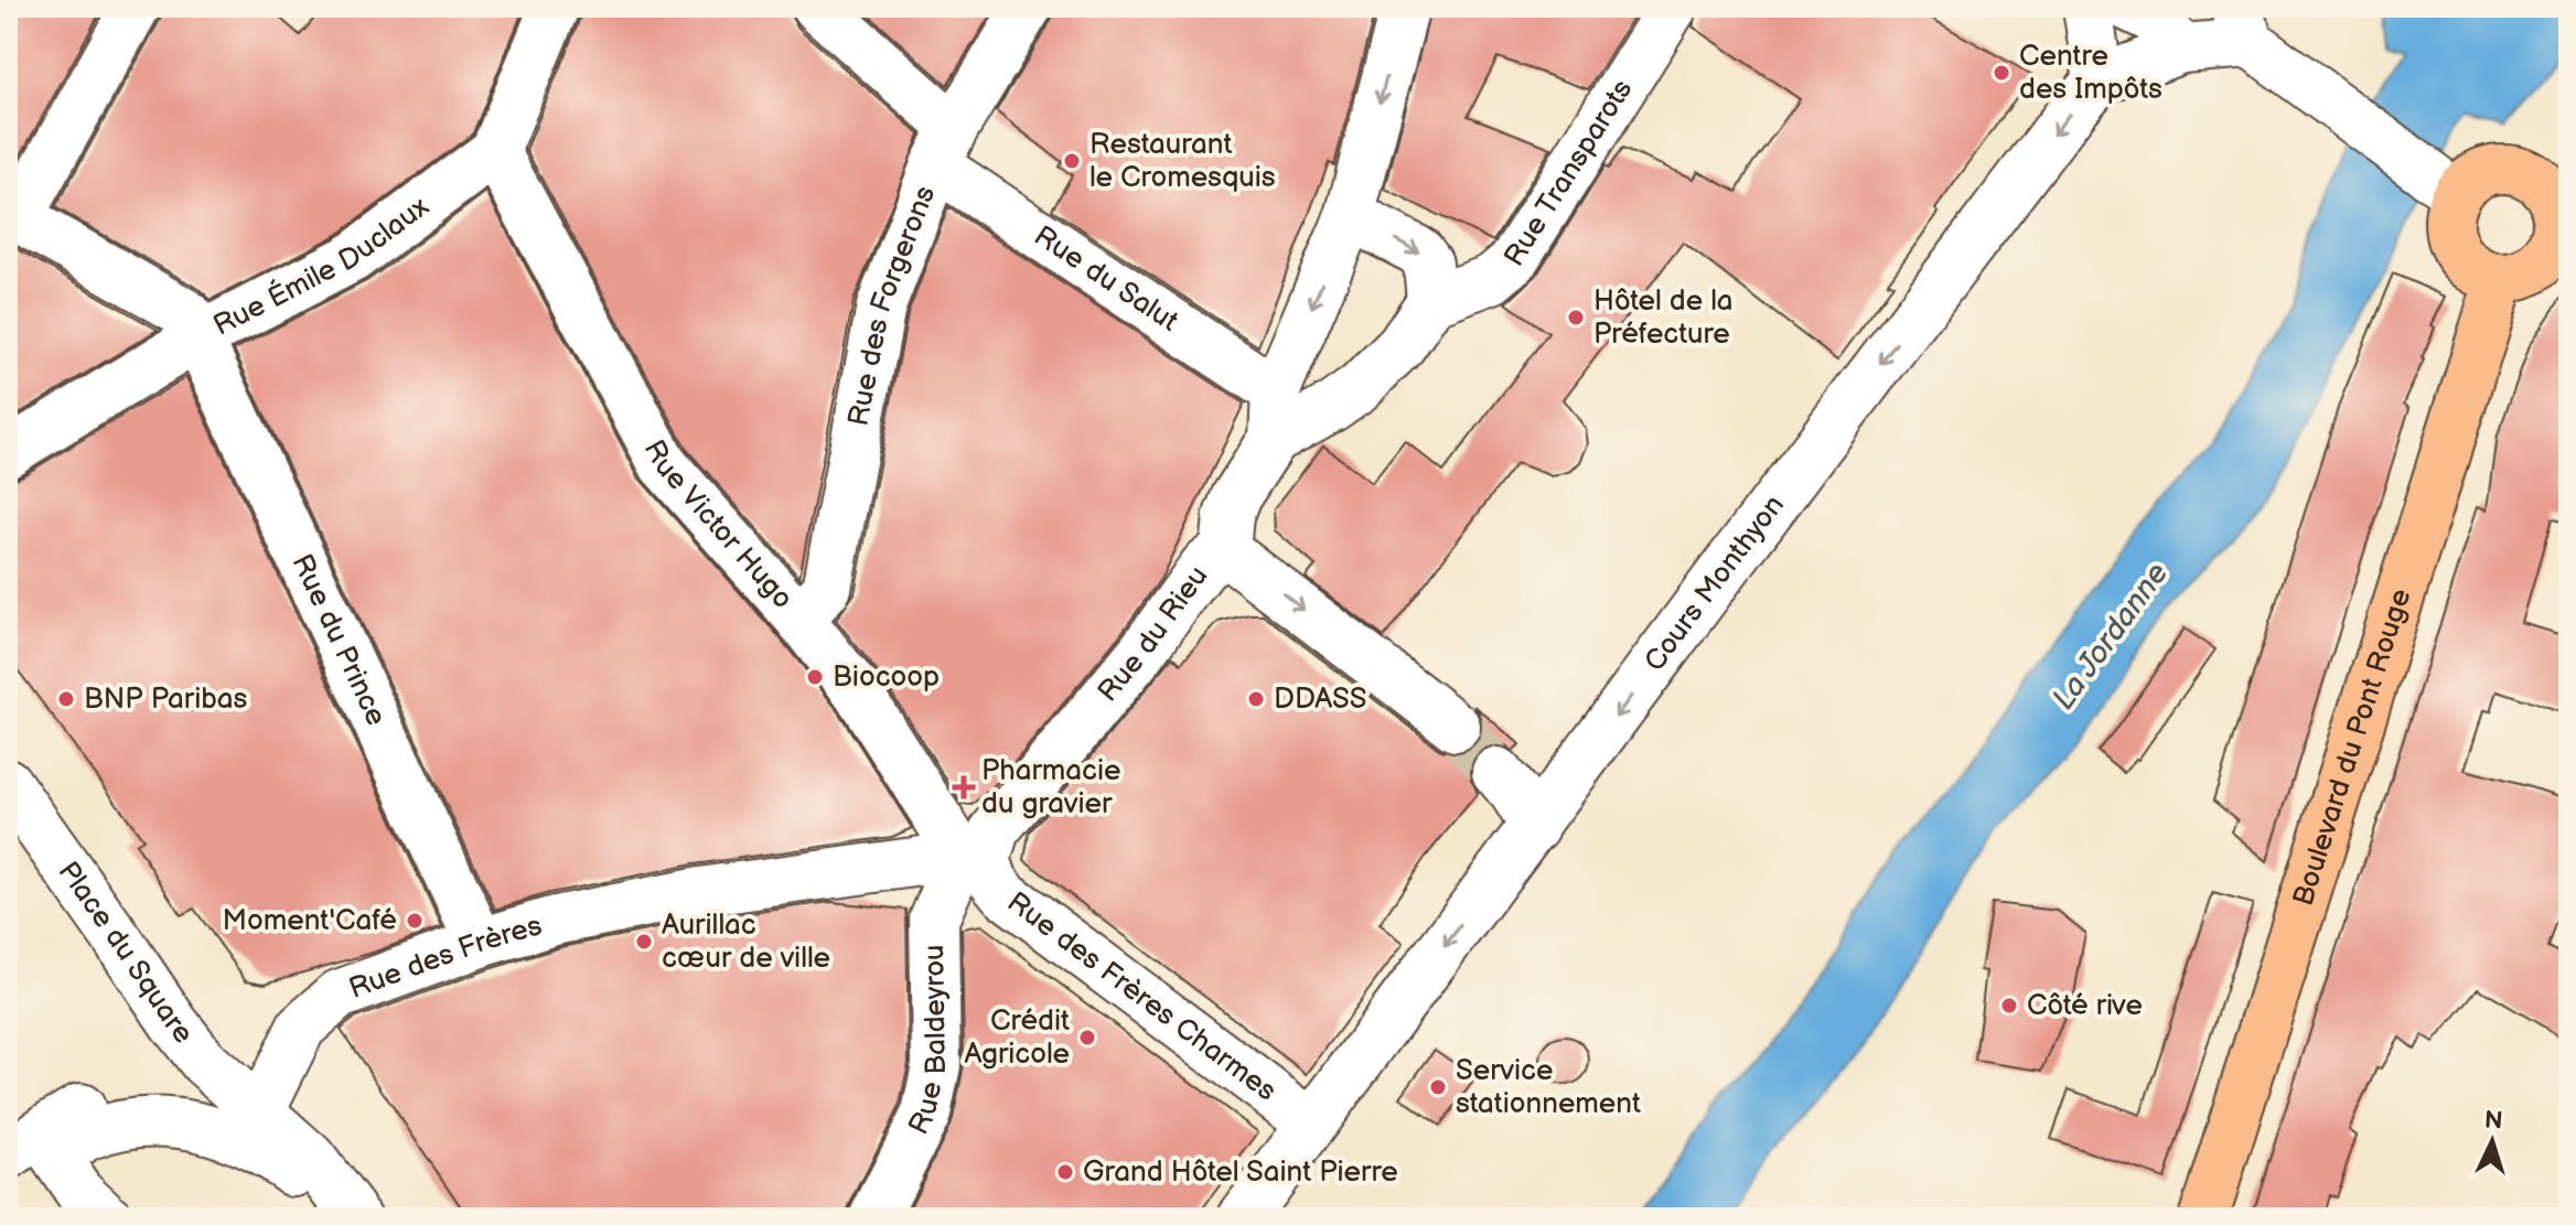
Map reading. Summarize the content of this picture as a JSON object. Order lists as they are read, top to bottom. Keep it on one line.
{"streets":{"main road":["Boulevard du Pont Rouge"],"street":["Rue Transparots","Rue Émile Duclaux","Rue du Salut","Rue des Forgerons","Rue Victor Hugo","Cours Monthyon","Rue du Rieu","Rue du Prince","Place du Square","Rue des Frères","Rue des Frères Charmes","Rue Baldeyrou"]},"crossings":[["Rue Émile Duclaux","Rue Victor Hugo"],["Rue Émile Duclaux","Rue du Prince"],["Rue du Salut","Rue des Forgerons"],["Rue des Forgerons","Rue Victor Hugo"],["Rue Victor Hugo","Rue du Rieu"],["Rue Victor Hugo","Rue des Frères"],["Rue Victor Hugo","Rue des Frères Charmes"],["Rue Victor Hugo","Rue Baldeyrou"],["Cours Monthyon","Rue des Frères Charmes"],["Rue du Rieu","Rue des Frères"],["Rue du Rieu","Rue des Frères Charmes"],["Rue du Rieu","Rue Baldeyrou"],["Rue du Prince","Rue des Frères"],["Place du Square","Rue des Frères"],["Rue des Frères","Rue des Frères Charmes"],["Rue des Frères","Rue Baldeyrou"],["Rue des Frères Charmes","Rue Baldeyrou"]],"one_way":["Cours Monthyon"],"water":["La Jordanne"],"places":{"other":["Centre des Impôts","Restaurant le Cromesquis","Hôtel de la Préfecture","Biocoop","BNP Paribas","DDASS","Moment'Café","Aurillac cœur de ville","Côté rive","Crédit Agricole","Service stationnement","Grand Hôtel Saint Pierre"],"health":["Pharmacie du gravier"]},"north":"top"}
